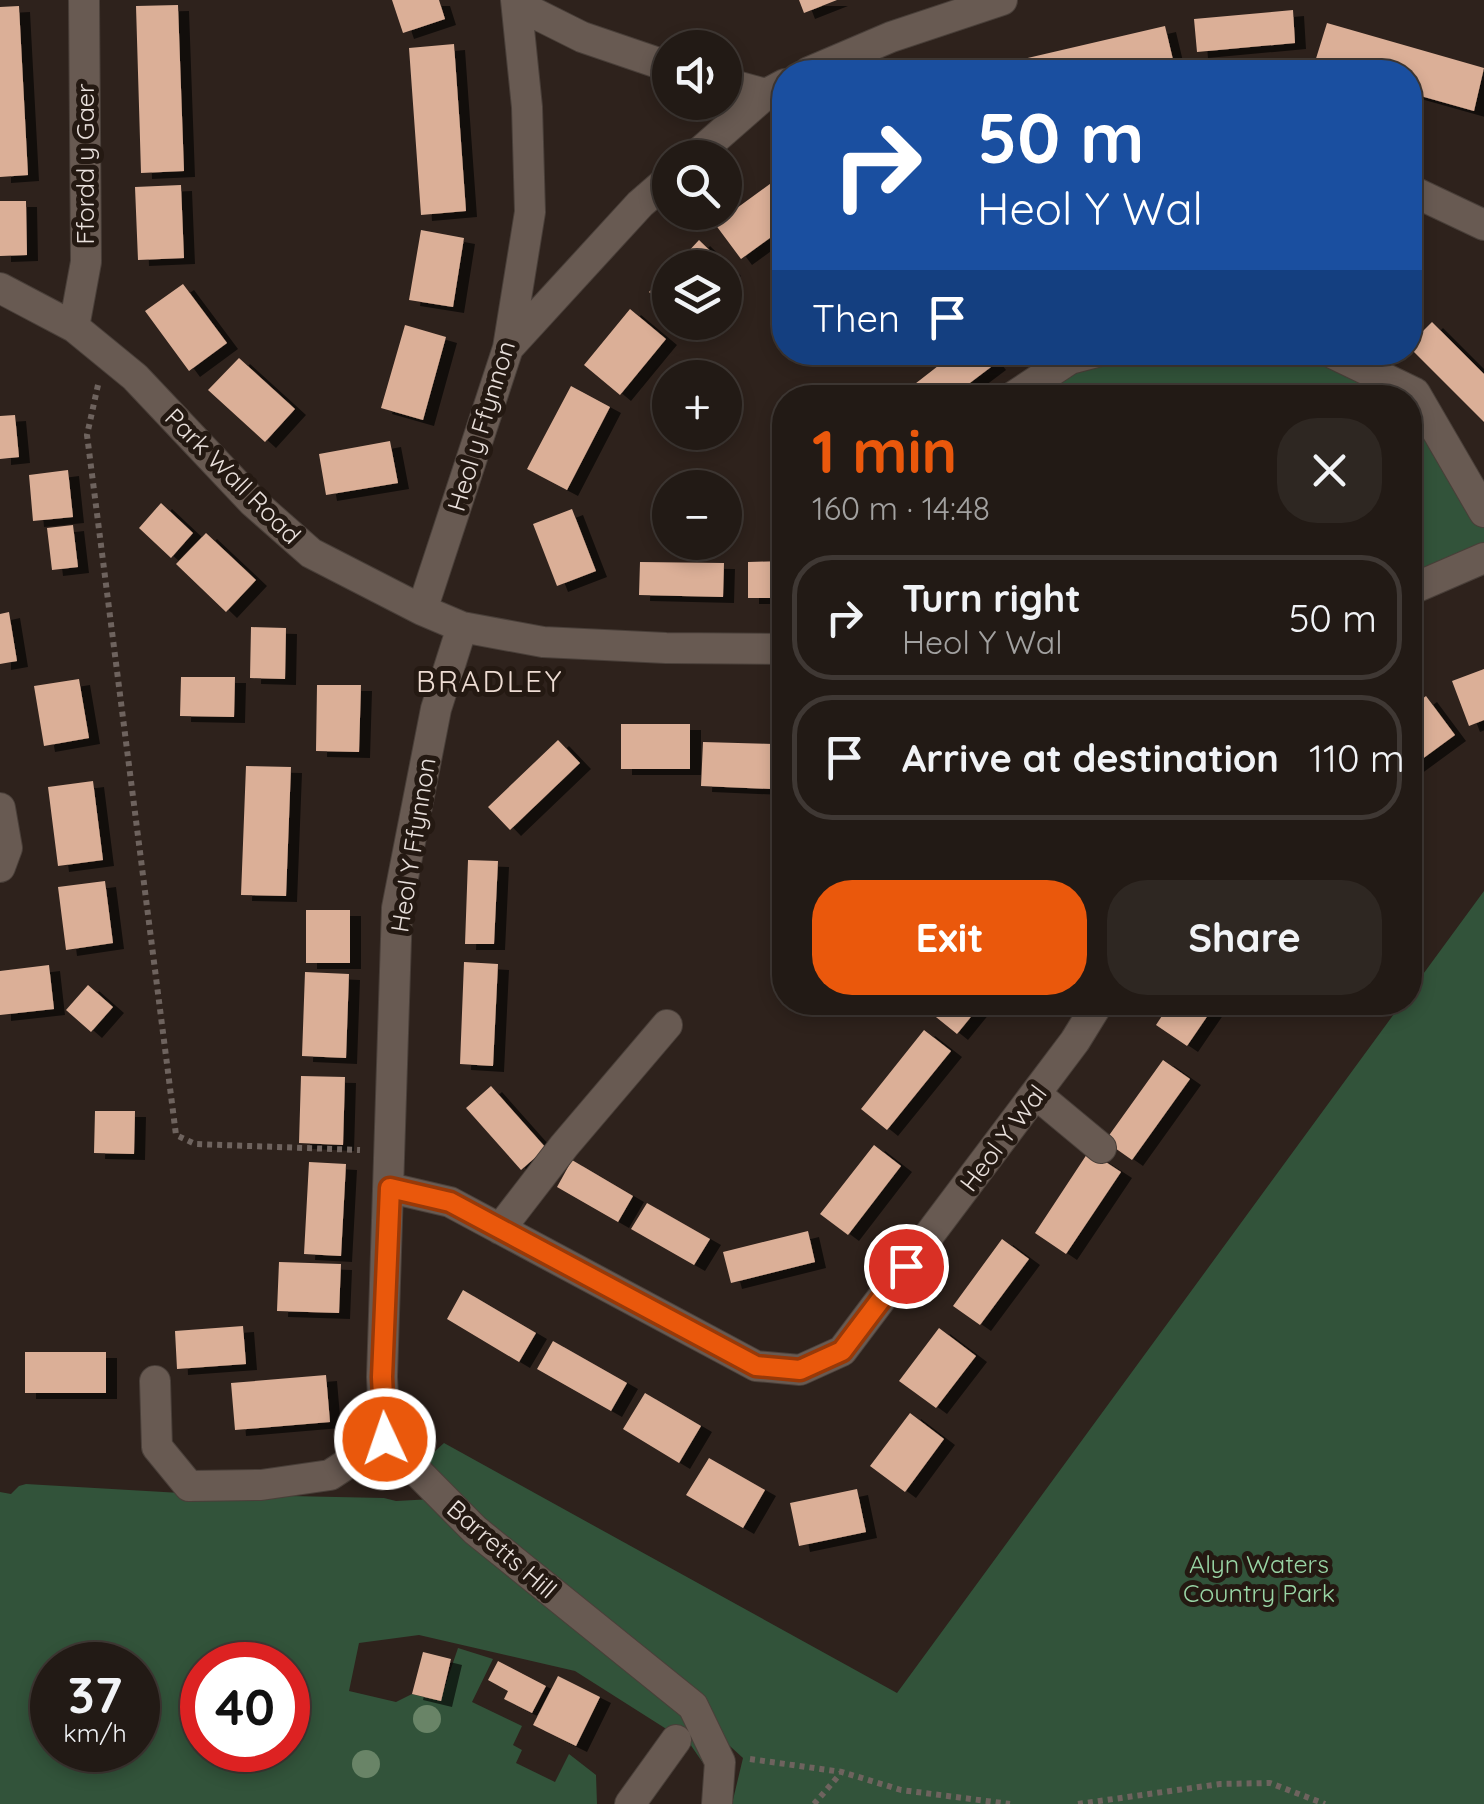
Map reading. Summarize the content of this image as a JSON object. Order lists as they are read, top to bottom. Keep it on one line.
{"streets":{"street":["Ffordd y Gaer","Heol y Ffynnon","Park Wall Road","Heol Y Ffynnon","Heol Y Wal","Barretts Hill"]},"crossings":[["Ffordd y Gaer","Park Wall Road"],["Heol y Ffynnon","Park Wall Road"],["Park Wall Road","Heol Y Ffynnon"],["Heol Y Ffynnon","Heol Y Wal"]],"districts":["BRADLEY"],"parks":["Alyn Waters Country Park"],"page":{"map_buttons":["+","−"],"turn":["50 m","Heol Y Wal"],"then":"Then","heading":["1 min","160 m · 14:48"],"list":[{"name":"Turn right","note":"Heol Y Wal","value":"50 m"},{"name":"Arrive at destination","value":"110 m"}],"buttons":["Exit","Share"],"speed":"37 km/h","limit":"40"}}
